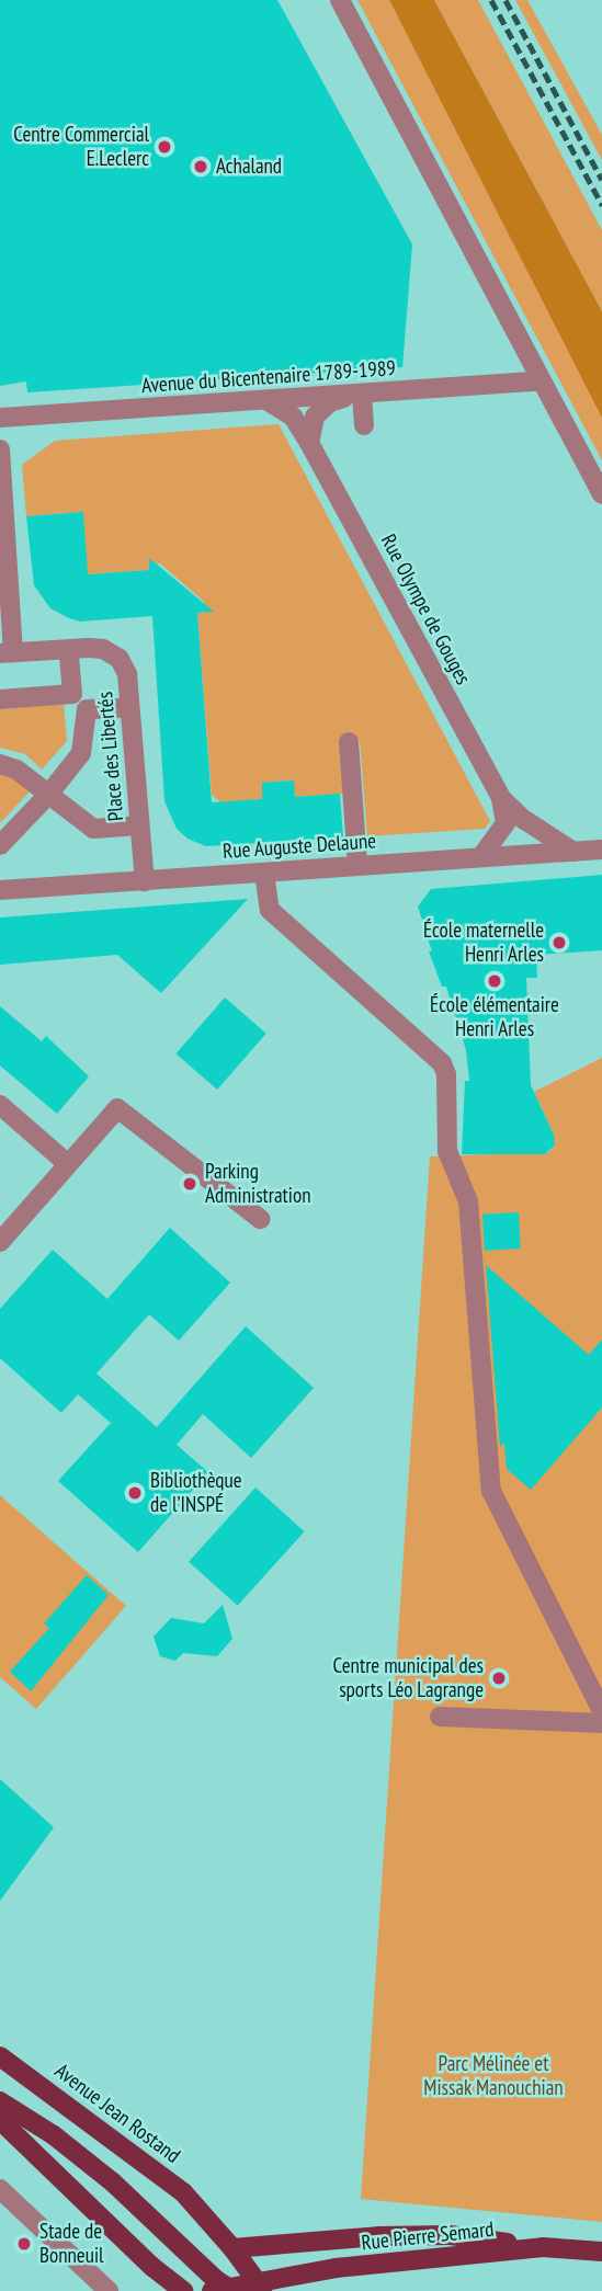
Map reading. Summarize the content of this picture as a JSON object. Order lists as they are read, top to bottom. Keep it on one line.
{"streets":{"main road":["Avenue Jean Rostand","Rue Pierre Semard"],"street":["Avenue du Bicentenaire 1789-1989","Rue Olympe de Gouges","Place des Libertés","Rue Auguste Delaune"]},"crossings":[["Avenue du Bicentenaire 1789-1989","Rue Olympe de Gouges"],["Rue Olympe de Gouges","Rue Auguste Delaune"],["Place des Libertés","Rue Auguste Delaune"],["Avenue Jean Rostand","Rue Pierre Semard"]],"parks":["Parc Mélinée et Missak Manouchian"],"places":["Centre Commercial E.Leclerc","Achaland","École maternelle Henri Arles","École élémentaire Henri Arles","Parking Administration","Bibliothèque de l’INSPÉ","Centre municipal des sports Léo Lagrange","Stade de Bonneuil"]}
